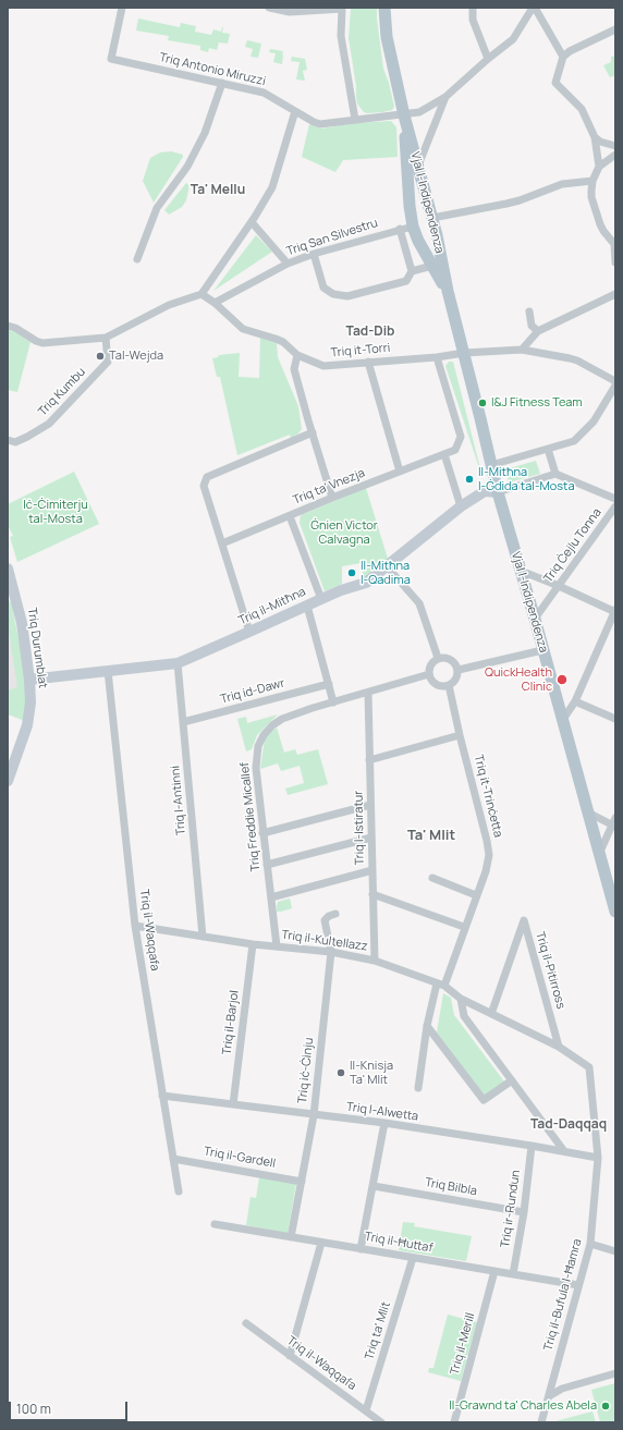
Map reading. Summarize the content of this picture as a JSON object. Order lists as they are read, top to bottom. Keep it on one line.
{"streets":{"main road":["Vjal l-Indipendenza"],"street":["Triq Antonio Miruzzi","Triq San Silvestru","Triq it-Torri","Triq Kumbu","Triq ta' Vnezja","Triq Ċejlu Tonna","Triq il-Mitħna","Triq Durumblat","Triq id-Dawr","Triq it-Trinċetta","Triq l-Antinni","Triq Freddie Micallef","Triq l-Istiratur","Triq il-Waqqafa","Triq il-Kultellazz","Triq il-Pitirross","Triq il-Barjol","Triq iċ-Ċinju","Triq l-Alwetta","Triq il-Gardell","Triq Bilbla","Triq ir-Rundun","Triq il-Ħuttaf","Triq il-Bufula l-Ħamra","Triq ta' Mlit","Triq il-Merill"]},"crossings":[["Triq Antonio Miruzzi","Vjal l-Indipendenza"],["Vjal l-Indipendenza","Triq San Silvestru"],["Vjal l-Indipendenza","Triq it-Torri"],["Vjal l-Indipendenza","Triq Ċejlu Tonna"],["Vjal l-Indipendenza","Triq il-Mitħna"],["Triq San Silvestru","Triq it-Torri"],["Triq it-Torri","Triq ta' Vnezja"],["Triq il-Mitħna","Triq Durumblat"],["Triq il-Mitħna","Triq l-Antinni"],["Triq il-Mitħna","Triq il-Waqqafa"],["Triq id-Dawr","Triq l-Antinni"],["Triq it-Trinċetta","Triq Freddie Micallef"],["Triq it-Trinċetta","Triq il-Kultellazz"],["Triq l-Antinni","Triq il-Kultellazz"],["Triq Freddie Micallef","Triq l-Istiratur"],["Triq Freddie Micallef","Triq il-Kultellazz"],["Triq l-Istiratur","Triq il-Kultellazz"],["Triq il-Waqqafa","Triq il-Kultellazz"],["Triq il-Waqqafa","Triq l-Alwetta"],["Triq il-Waqqafa","Triq il-Gardell"],["Triq il-Waqqafa","Triq ta' Mlit"],["Triq il-Kultellazz","Triq il-Pitirross"],["Triq il-Kultellazz","Triq il-Barjol"],["Triq il-Kultellazz","Triq iċ-Ċinju"],["Triq il-Kultellazz","Triq il-Bufula l-Ħamra"],["Triq il-Barjol","Triq l-Alwetta"],["Triq iċ-Ċinju","Triq l-Alwetta"],["Triq iċ-Ċinju","Triq il-Gardell"],["Triq iċ-Ċinju","Triq il-Ħuttaf"],["Triq l-Alwetta","Triq ir-Rundun"],["Triq l-Alwetta","Triq il-Bufula l-Ħamra"],["Triq Bilbla","Triq ir-Rundun"],["Triq ir-Rundun","Triq il-Ħuttaf"],["Triq il-Ħuttaf","Triq il-Bufula l-Ħamra"],["Triq il-Ħuttaf","Triq ta' Mlit"],["Triq il-Ħuttaf","Triq il-Merill"]],"districts":["Ta' Mellu","Tad-Dib","Ta' Mlit","Tad-Daqqaq"],"parks":["Iċ-Ċimiterju tal-Mosta","Ġnien Victor Calvagna"],"places":["Tal-Wejda","I&J Fitness Team","Il-Mitħna l-Ġdida tal-Mosta","Il-Mitħna l-Qadima","QuickHealth Clinic","Il-Knisja Ta' Mlit","Il-Grawnd ta' Charles Abela"],"scale_bar":"100 m"}
